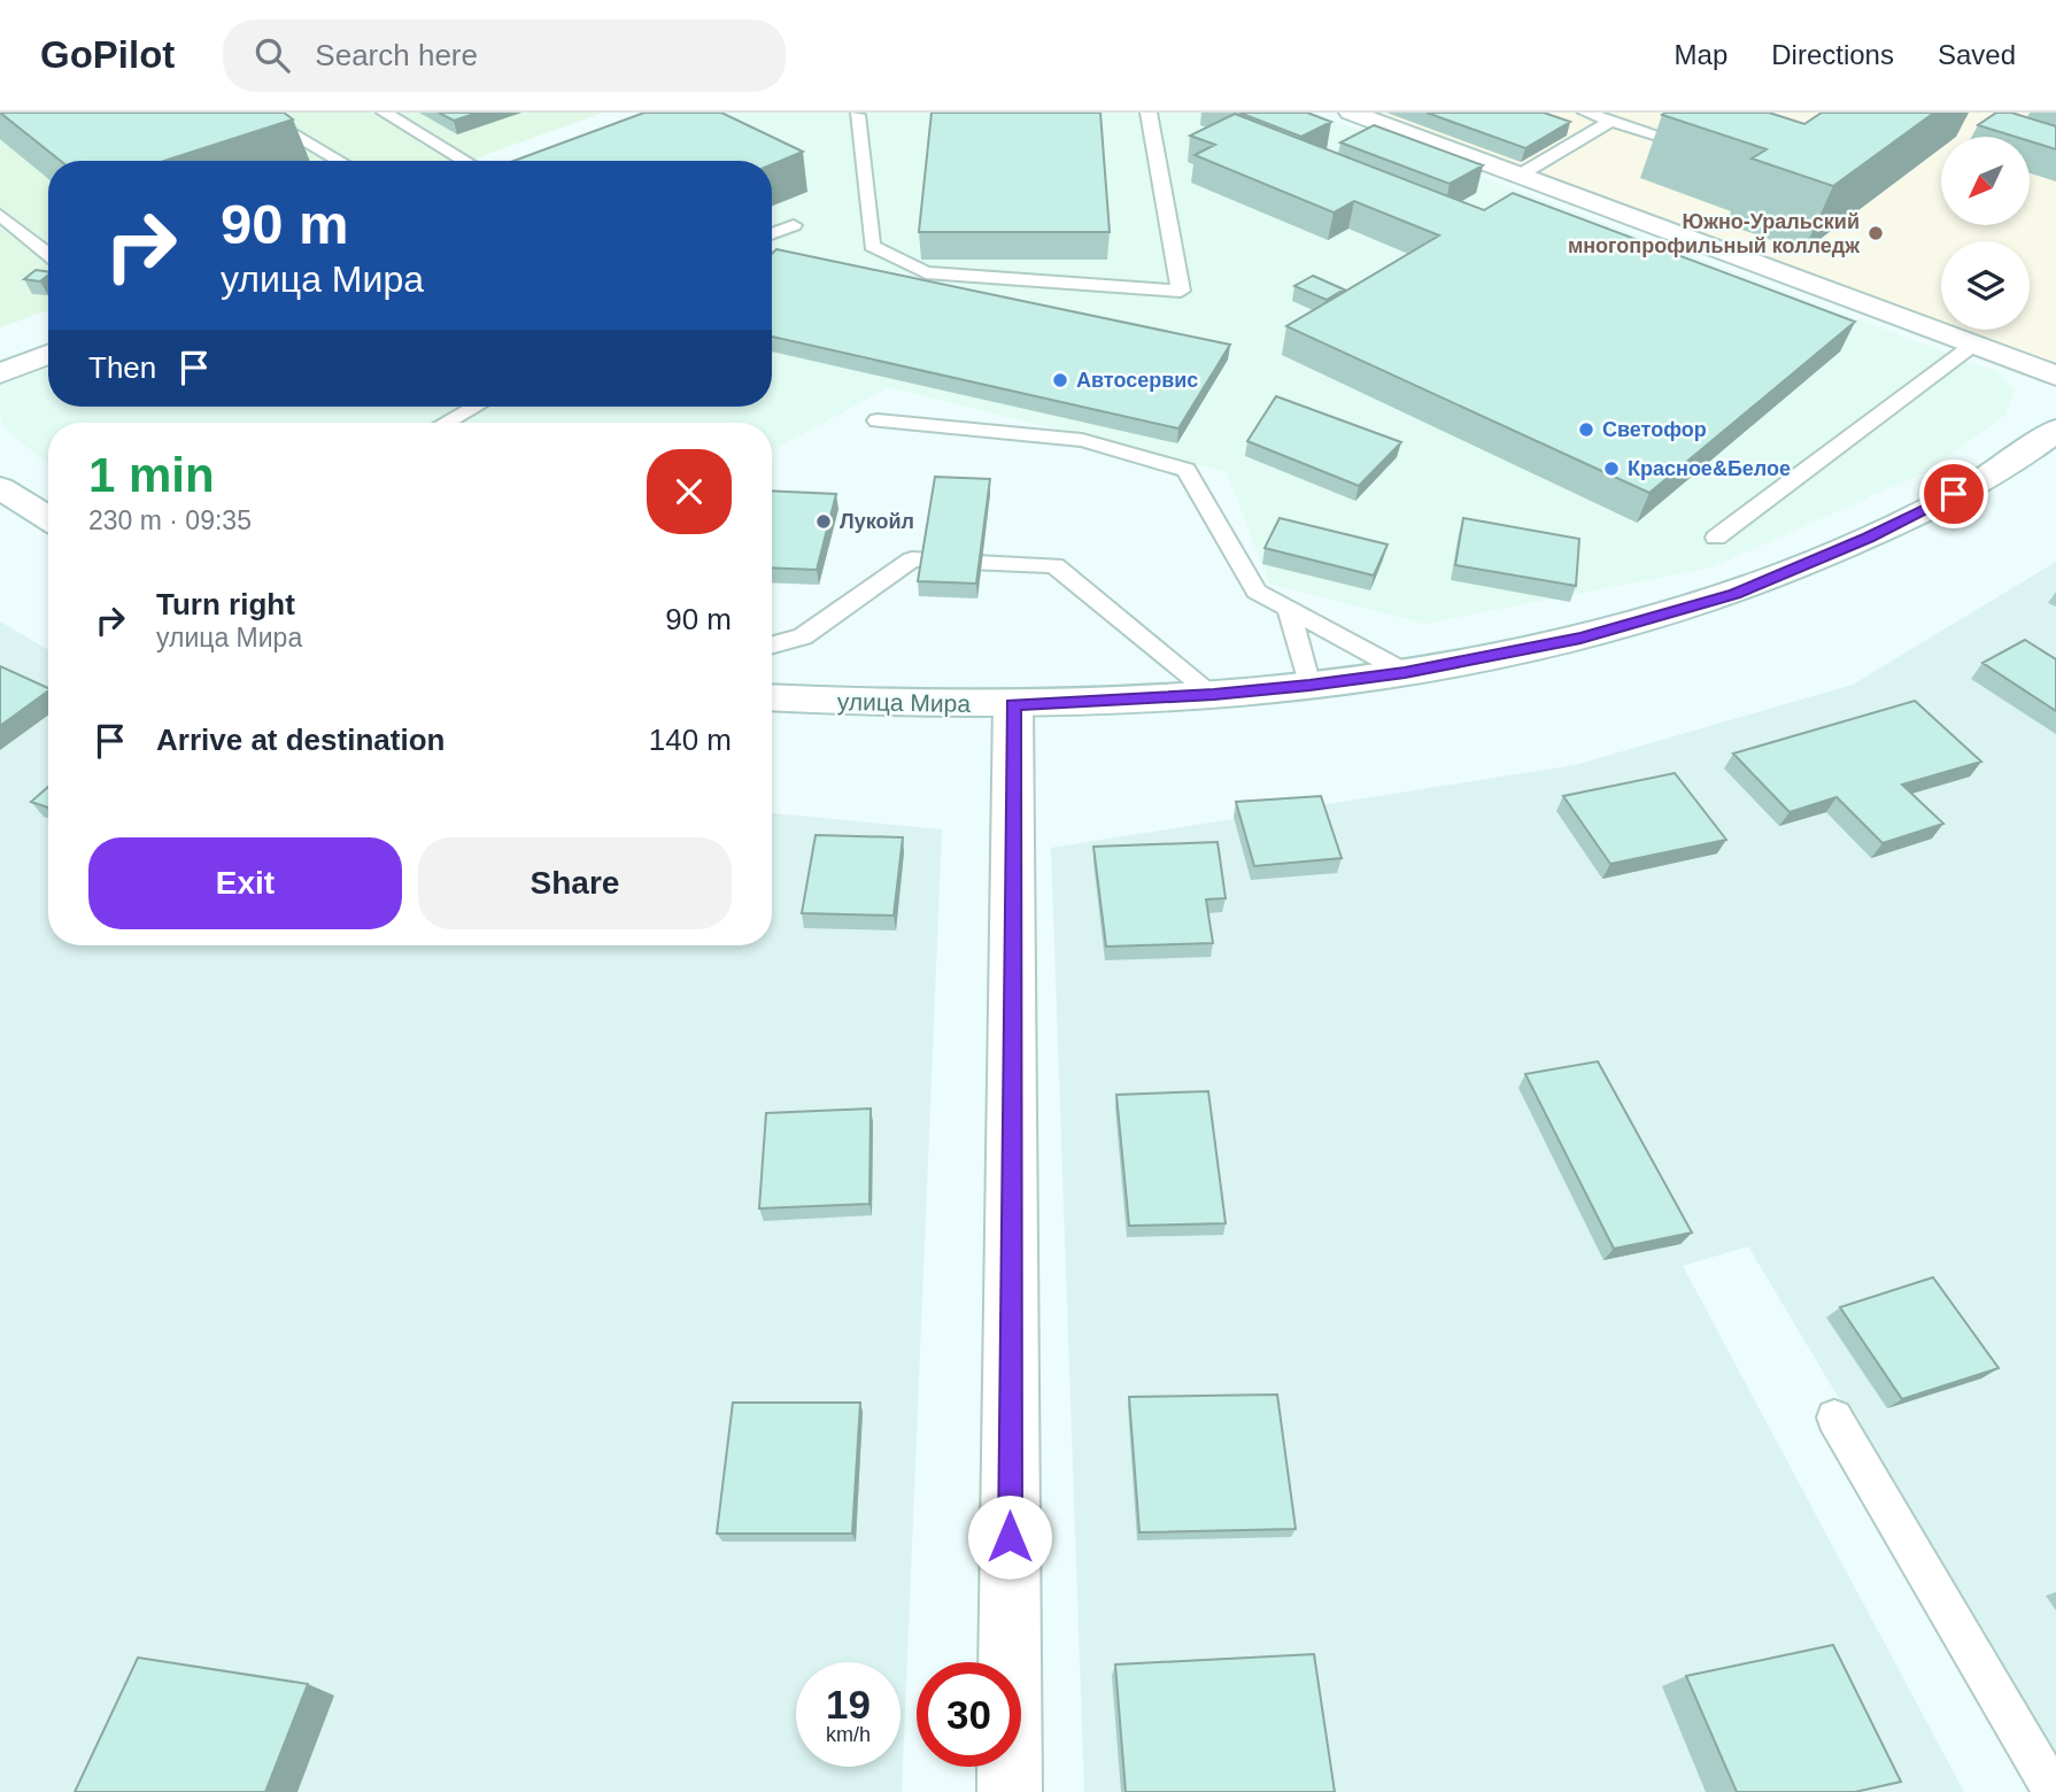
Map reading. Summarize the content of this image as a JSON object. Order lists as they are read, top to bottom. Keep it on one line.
{"streets":{"street":["улица Мира"]},"places":["Южно-Уральский многопрофильный колледж","Автосервис","Светофор","Красное&Белое","Лукойл"],"north":"bottom left","page":{"header":"GoPilot","search":"Search here","nav":["Map","Directions","Saved"],"turn":["90 m","улица Мира"],"then":"Then","heading":["1 min","230 m · 09:35"],"list":[{"name":"Turn right","note":"улица Мира","value":"90 m"},{"name":"Arrive at destination","value":"140 m"}],"buttons":["Exit","Share"],"speed":"19 km/h","limit":"30"}}
